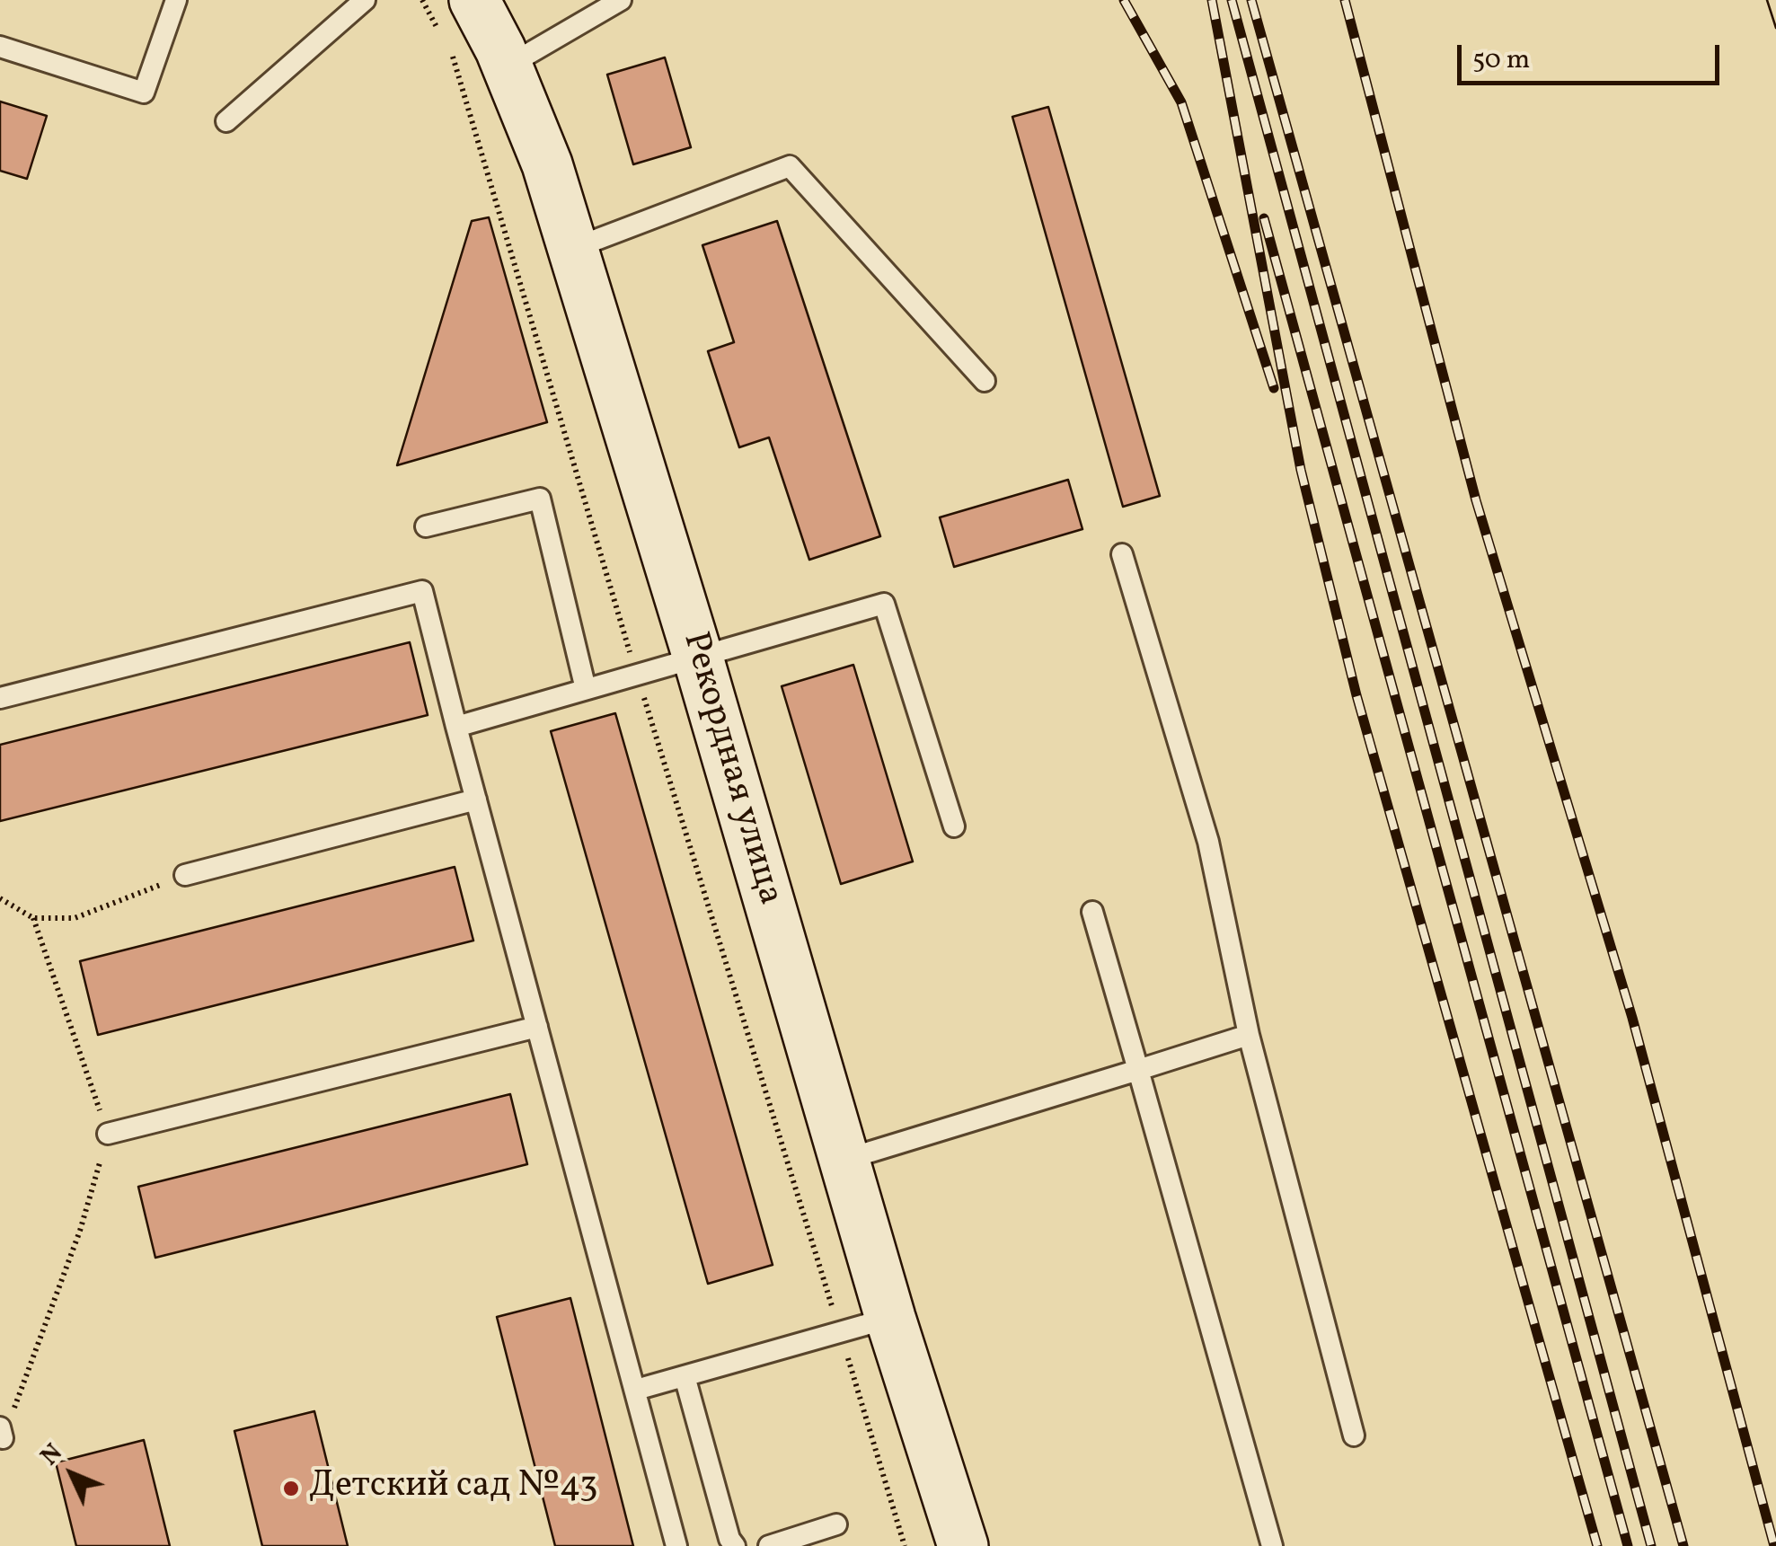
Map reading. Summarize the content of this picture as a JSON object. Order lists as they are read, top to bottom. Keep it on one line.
{"streets":{"main road":["Рекордная улица"]},"places":["Детский сад №43"],"scale_bar":"50 m","north":"top left"}
